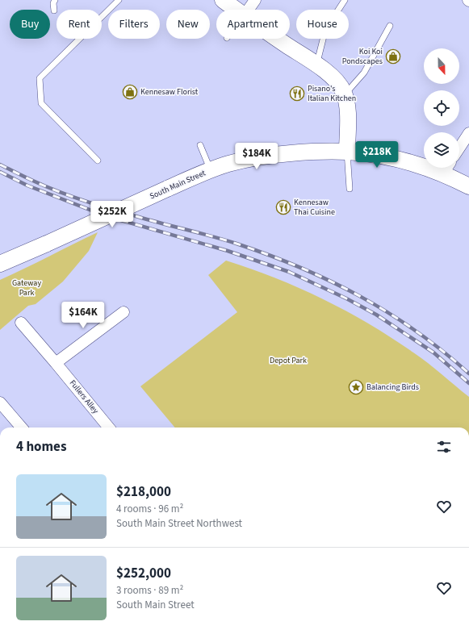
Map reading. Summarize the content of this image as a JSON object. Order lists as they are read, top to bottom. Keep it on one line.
{"streets":{"main road":["South Main Street"],"street":["Fullers Alley"]},"parks":["Gateway Park","Depot Park"],"places":{"shop":["Koi Koi Pondscapes","Kennesaw Florist"],"restaurant":["Pisano's Italian Kitchen","Kennesaw Thai Cuisine"],"place":["Balancing Birds"]},"north":"bottom","page":{"chip":["Buy","Rent","Filters","New","Apartment","House"],"price":["$218K","$184K","$252K","$164K"],"heading":"4 homes","list":[{"name":"$218,000","note":"4 rooms · 96 m² · South Main Street Northwest"},{"name":"$252,000","note":"3 rooms · 89 m² · South Main Street"}]}}
